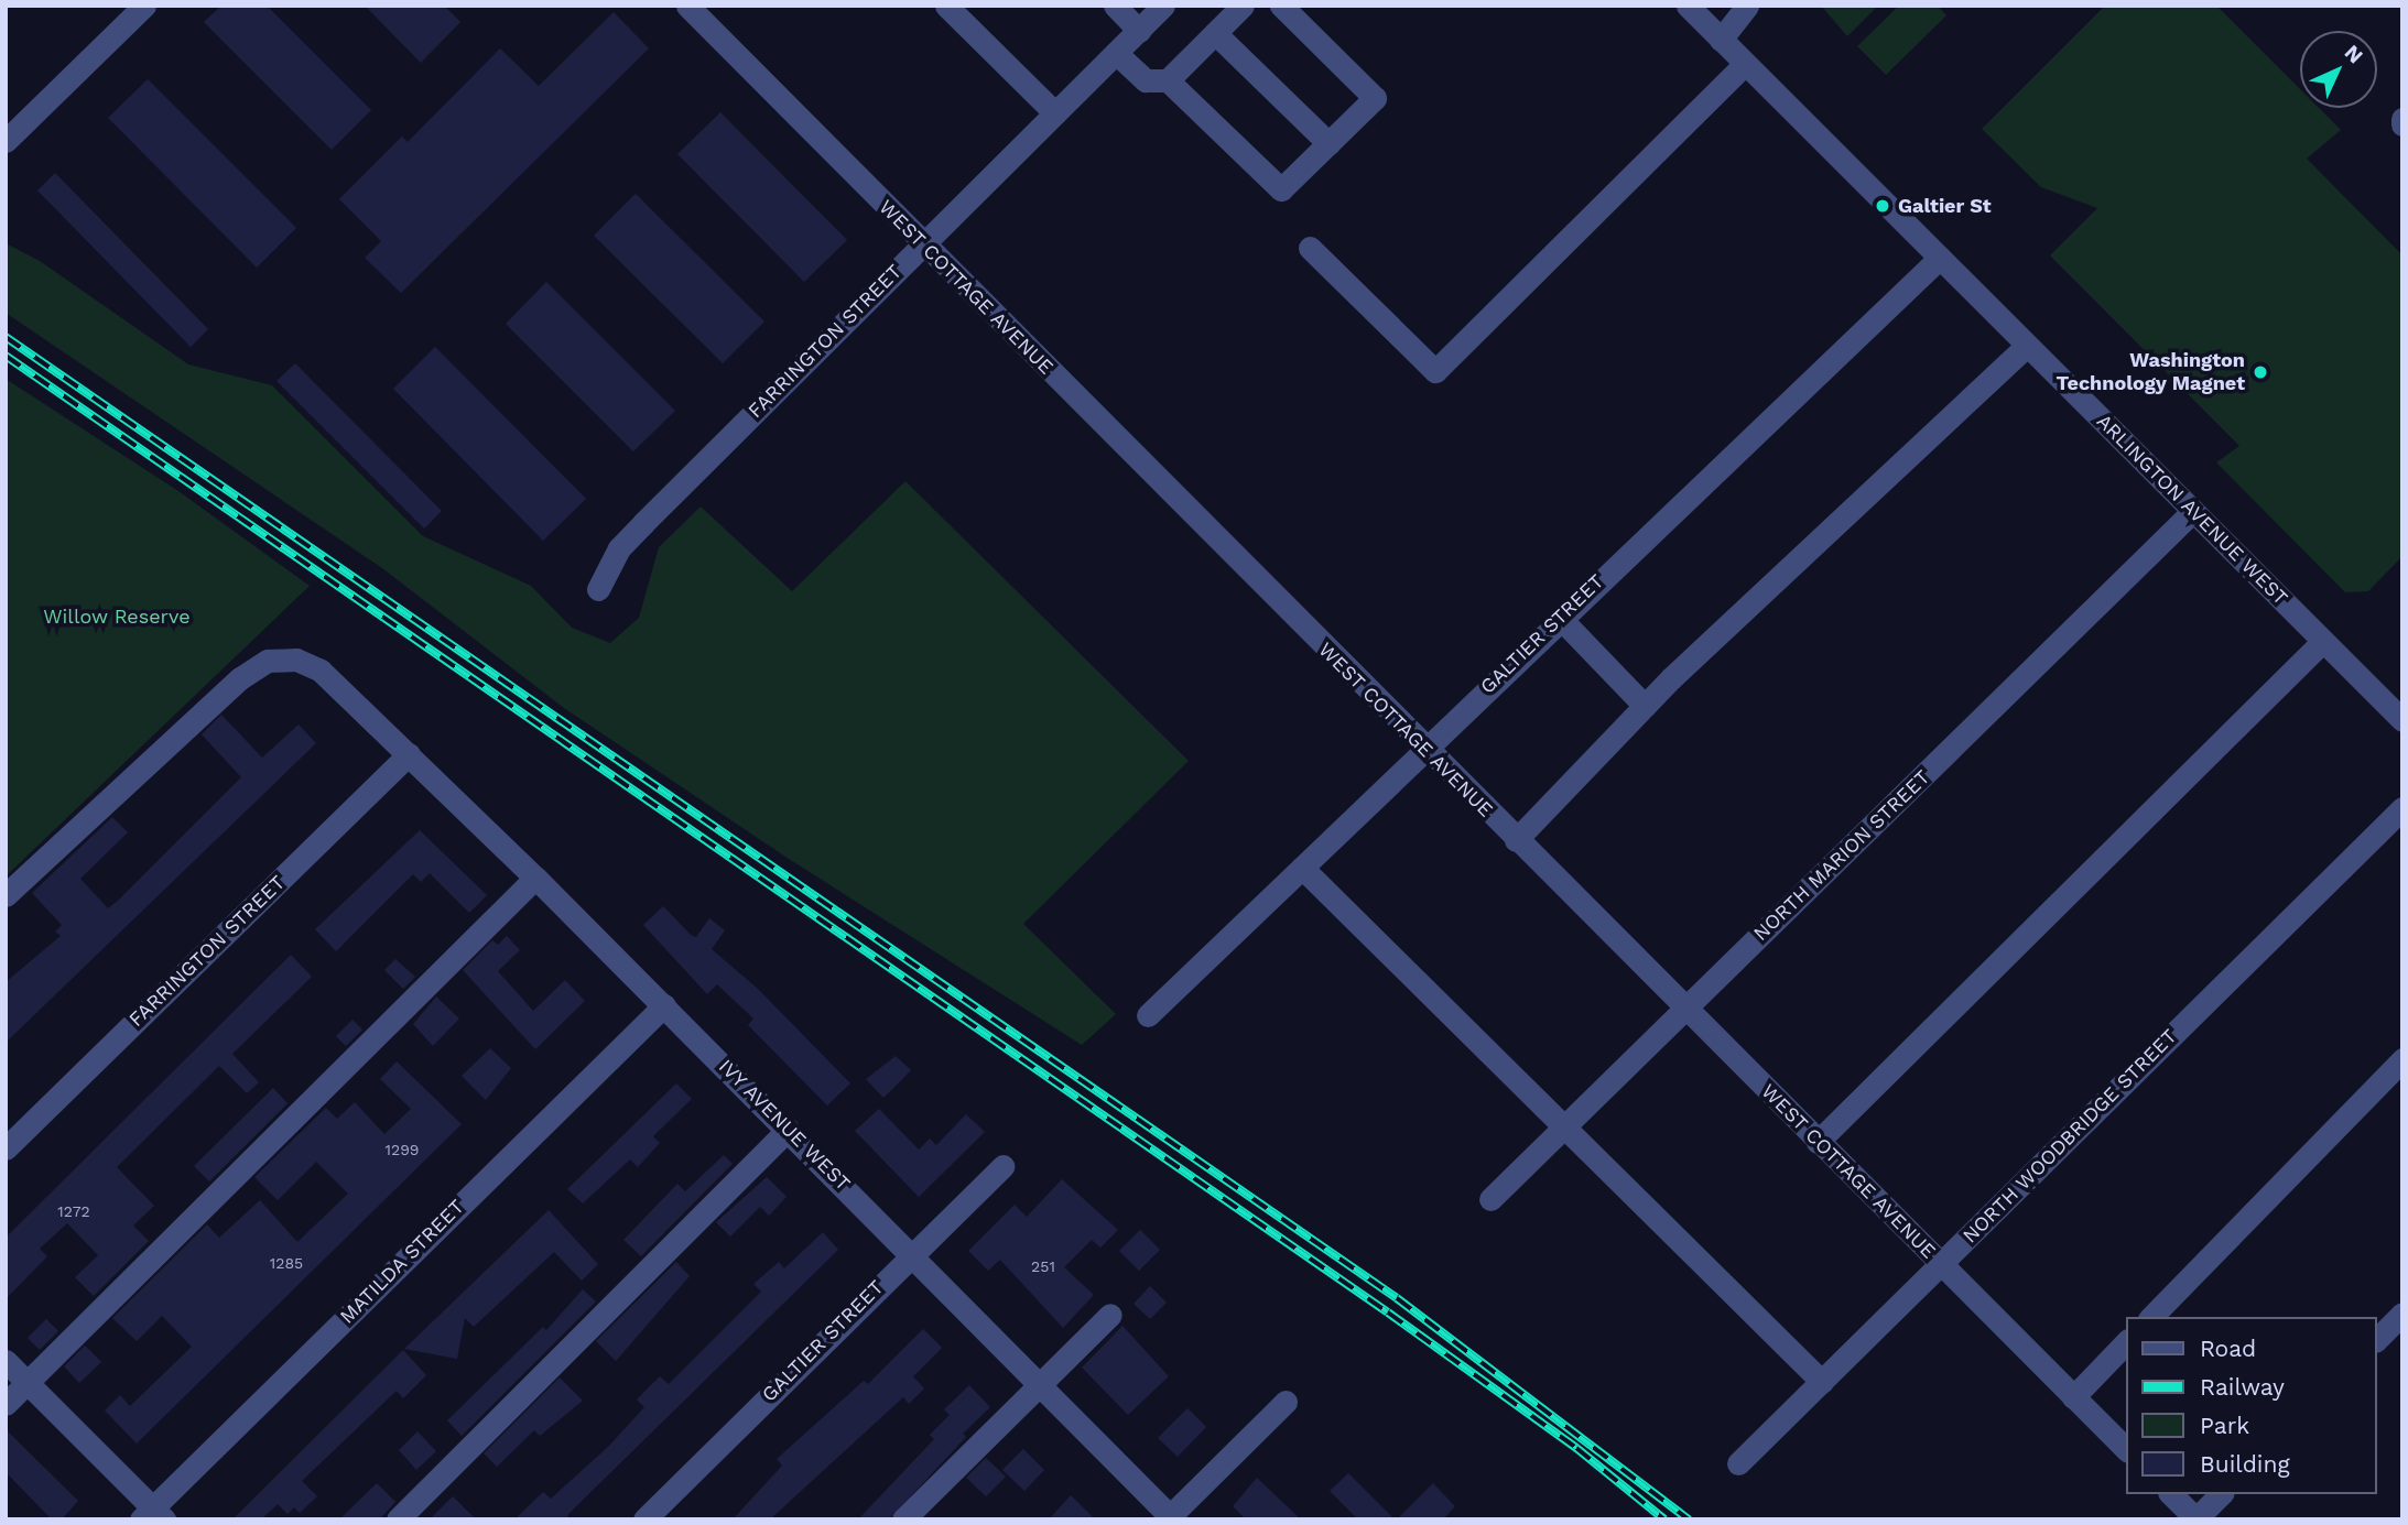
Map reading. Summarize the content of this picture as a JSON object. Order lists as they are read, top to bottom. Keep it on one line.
{"streets":{"street":["WEST COTTAGE AVENUE","FARRINGTON STREET","ARLINGTON AVENUE WEST","GALTIER STREET","NORTH MARION STREET","IVY AVENUE WEST","NORTH WOODBRIDGE STREET","MATILDA STREET"]},"crossings":[["WEST COTTAGE AVENUE","FARRINGTON STREET"],["WEST COTTAGE AVENUE","GALTIER STREET"],["WEST COTTAGE AVENUE","NORTH MARION STREET"],["WEST COTTAGE AVENUE","NORTH WOODBRIDGE STREET"],["FARRINGTON STREET","IVY AVENUE WEST"],["ARLINGTON AVENUE WEST","GALTIER STREET"],["ARLINGTON AVENUE WEST","NORTH MARION STREET"],["GALTIER STREET","IVY AVENUE WEST"],["IVY AVENUE WEST","MATILDA STREET"]],"parks":["Willow Reserve"],"places":["Galtier St","Washington Technology Magnet"],"house_numbers":["1299","1272","1285","251"],"legend":["Road","Railway","Park","Building"],"north":"top right"}
